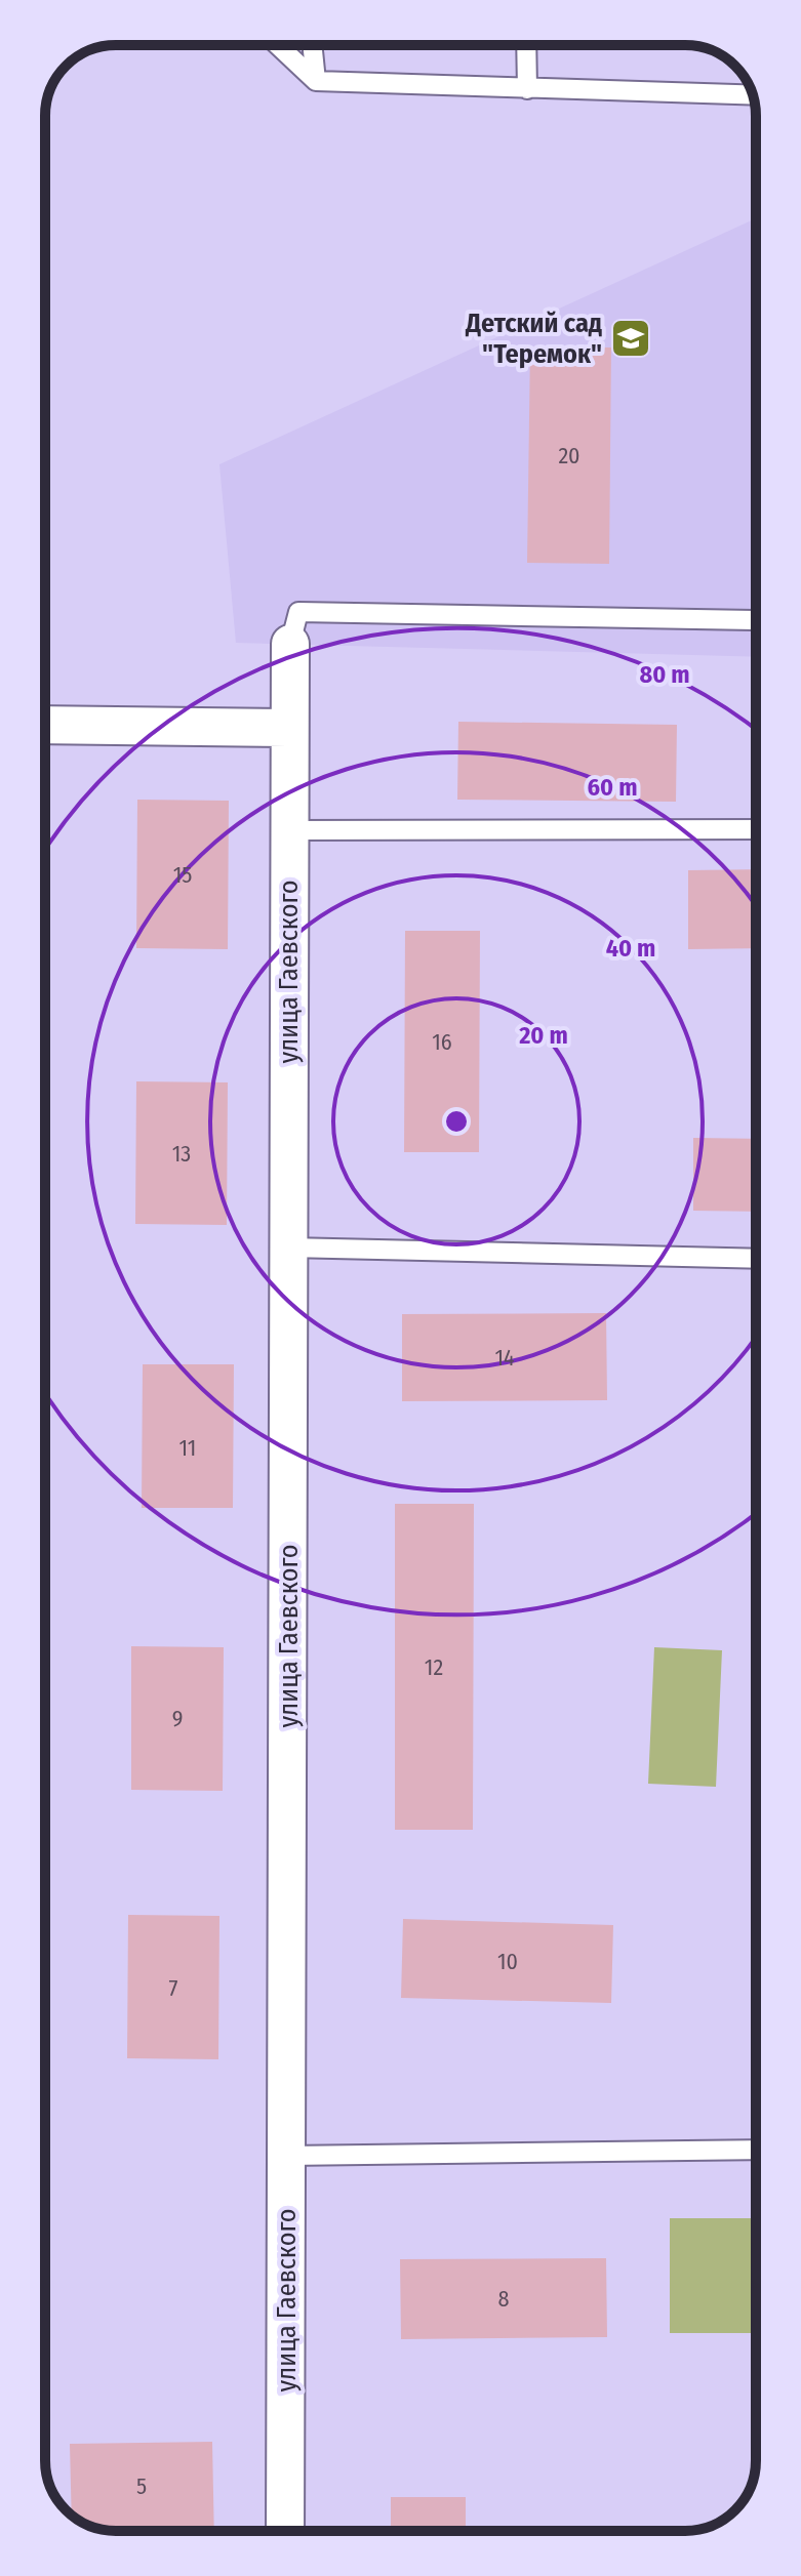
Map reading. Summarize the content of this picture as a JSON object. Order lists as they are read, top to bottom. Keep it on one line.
{"streets":{"street":["улица Гаевского"]},"places":{"school or university":["Детский сад \"Теремок\""]},"house_numbers":["20","15","16","13","14","11","12","9","10","7","8","5"],"rings":["80 m","60 m","40 m","20 m"]}
